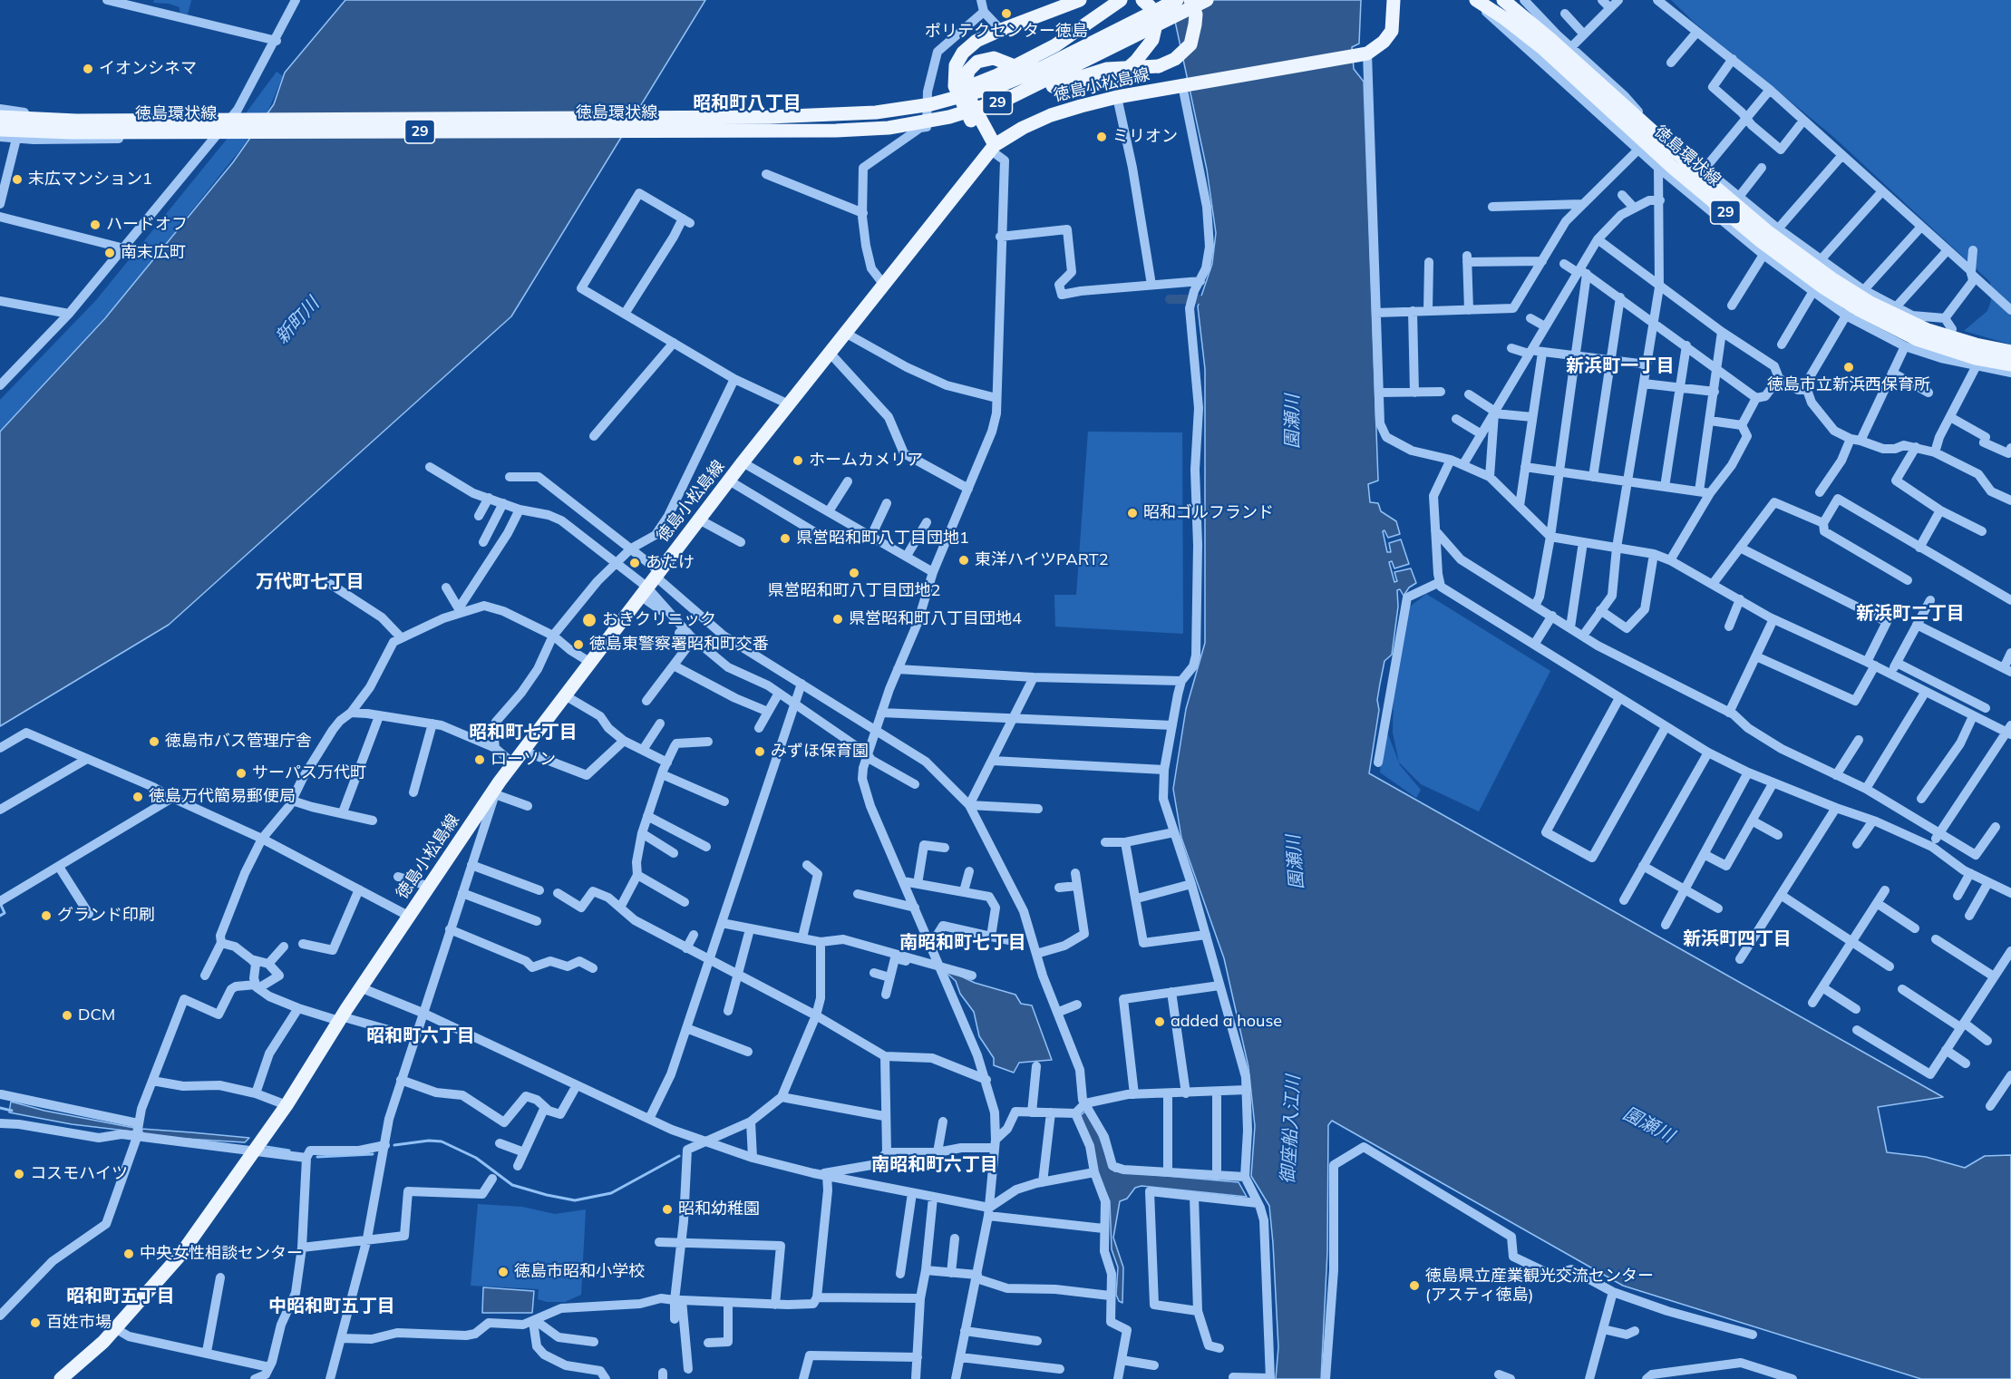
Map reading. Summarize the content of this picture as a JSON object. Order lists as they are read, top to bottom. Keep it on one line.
{"streets":{"main road":["徳島小松島線","29","徳島環状線"]},"districts":["昭和町八丁目","新浜町一丁目","万代町七丁目","新浜町二丁目","昭和町七丁目","新浜町四丁目","南昭和町七丁目","昭和町六丁目","南昭和町六丁目","昭和町五丁目","中昭和町五丁目"],"water":["新町川","園瀬川","御座船入江川"],"places":["ポリテクセンター徳島","イオンシネマ","ミリオン","末広マンション1","ハードオフ","南末広町","徳島市立新浜西保育所","ホームカメリア","昭和ゴルフランド","県営昭和町八丁目団地1","東洋ハイツPART2","あたけ","県営昭和町八丁目団地2","県営昭和町八丁目団地4","おきクリニック","徳島東警察署昭和町交番","徳島市バス管理庁舎","みずほ保育園","ローソン","サーパス万代町","徳島万代簡易郵便局","グランド印刷","DCM","added a house","コスモハイツ","昭和幼稚園","中央女性相談センター","徳島市昭和小学校","徳島県立産業観光交流センター (アスティ徳島)","百姓市場"]}
